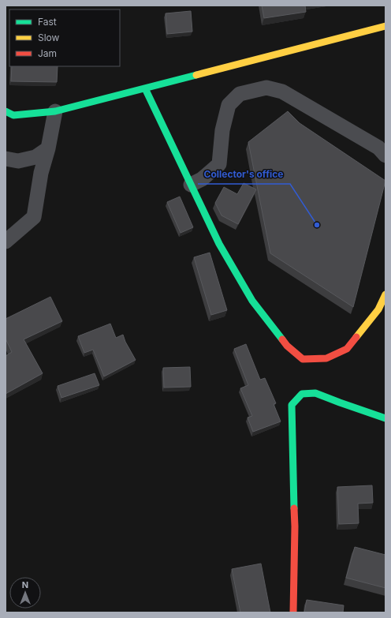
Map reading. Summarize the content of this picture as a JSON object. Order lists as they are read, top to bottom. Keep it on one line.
{"places":["Collector's office"],"legend":["Fast","Slow","Jam"],"north":"top"}
